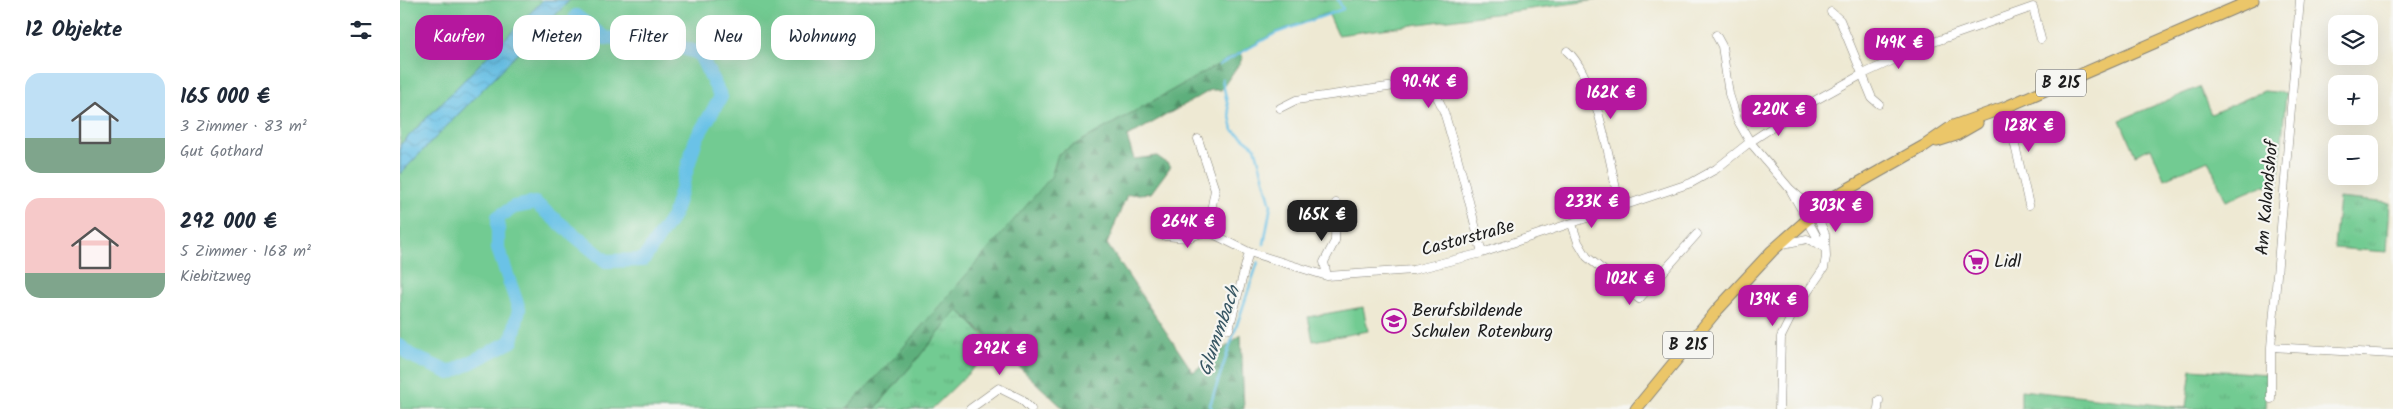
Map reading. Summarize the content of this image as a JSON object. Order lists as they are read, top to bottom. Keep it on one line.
{"streets":{"main road":["B 215"],"street":["Am Kalandshof","Castorstraße"]},"water":["Glummbach"],"places":{"supermarket":["Lidl"],"school or university":["Berufsbildende Schulen Rotenburg"]},"page":{"heading":"12 Objekte","map_buttons":["+","−"],"chip":["Kaufen","Mieten","Filter","Neu","Wohnung"],"price":["149K €","90.4K €","162K €","220K €","128K €","233K €","303K €","165K €","264K €","102K €","139K €","292K €"],"list":[{"name":"165 000 €","note":"3 Zimmer · 83 m² · Gut Gothard"},{"name":"292 000 €","note":"5 Zimmer · 168 m² · Kiebitzweg"}]}}
